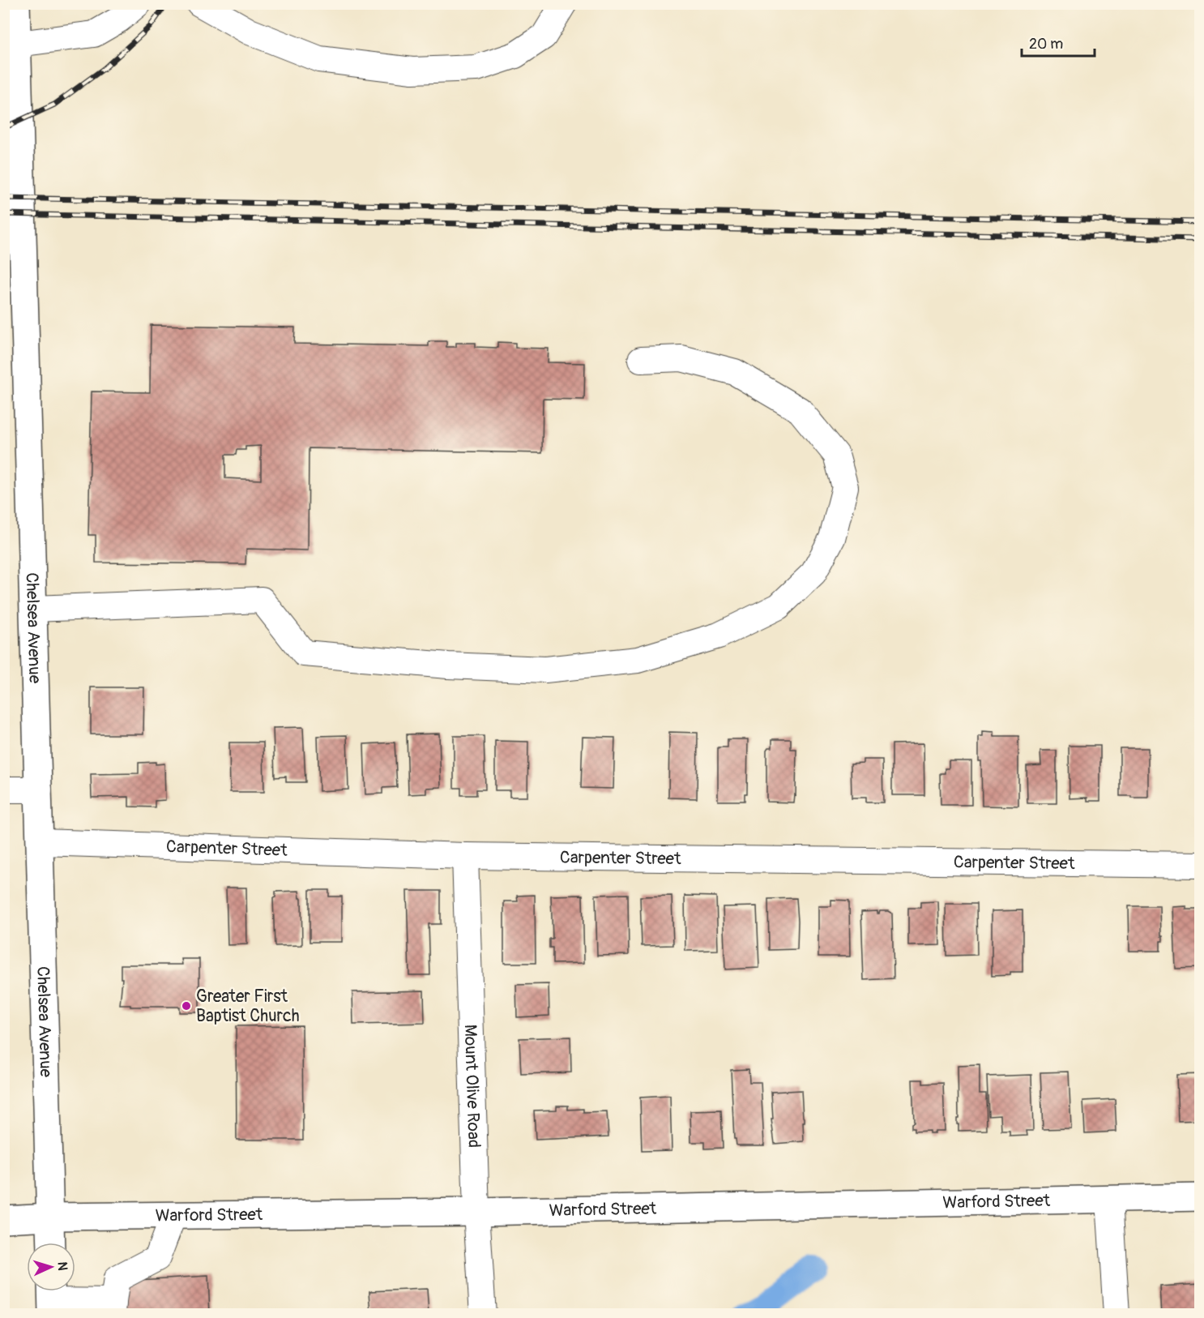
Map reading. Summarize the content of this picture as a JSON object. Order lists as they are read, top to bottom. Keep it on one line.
{"streets":{"main road":["Chelsea Avenue","Warford Street"],"street":["Carpenter Street","Mount Olive Road"]},"crossings":[["Chelsea Avenue","Carpenter Street"],["Chelsea Avenue","Warford Street"],["Carpenter Street","Mount Olive Road"],["Mount Olive Road","Warford Street"]],"places":["Greater First Baptist Church"],"scale_bar":"20 m","north":"right"}
